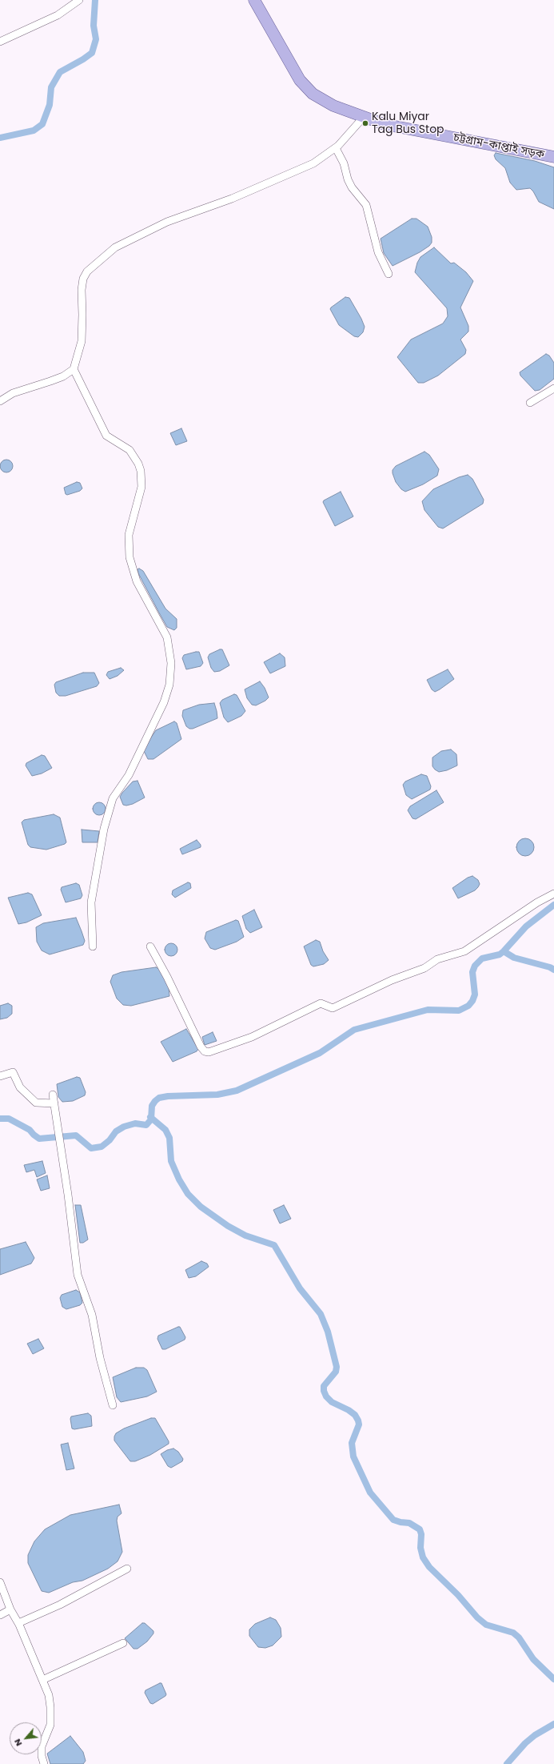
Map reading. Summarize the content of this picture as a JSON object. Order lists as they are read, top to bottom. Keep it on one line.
{"streets":{"main road":["চট্টগ্রাম-কাপ্তাই সড়ক"]},"places":["Kalu Miyar Tag Bus Stop"],"north":"bottom left"}
